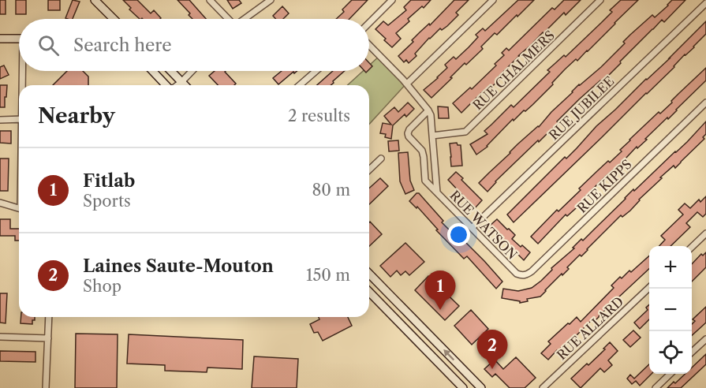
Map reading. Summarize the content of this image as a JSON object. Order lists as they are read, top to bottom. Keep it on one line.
{"streets":{"street":["RUE CHALMERS","RUE JUBILEE","RUE KIPPS","RUE WATSON","RUE ALLARD"]},"crossings":[["RUE CHALMERS","RUE WATSON"],["RUE JUBILEE","RUE WATSON"],["RUE KIPPS","RUE WATSON"]],"page":{"search":"Search here","heading":["Nearby","2 results"],"list":[{"mark":"1","name":"Fitlab","note":"Sports","value":"80 m"},{"mark":"2","name":"Laines Saute-Mouton","note":"Shop","value":"150 m"}],"map_buttons":["+","−"],"pins":["1","2"]}}
